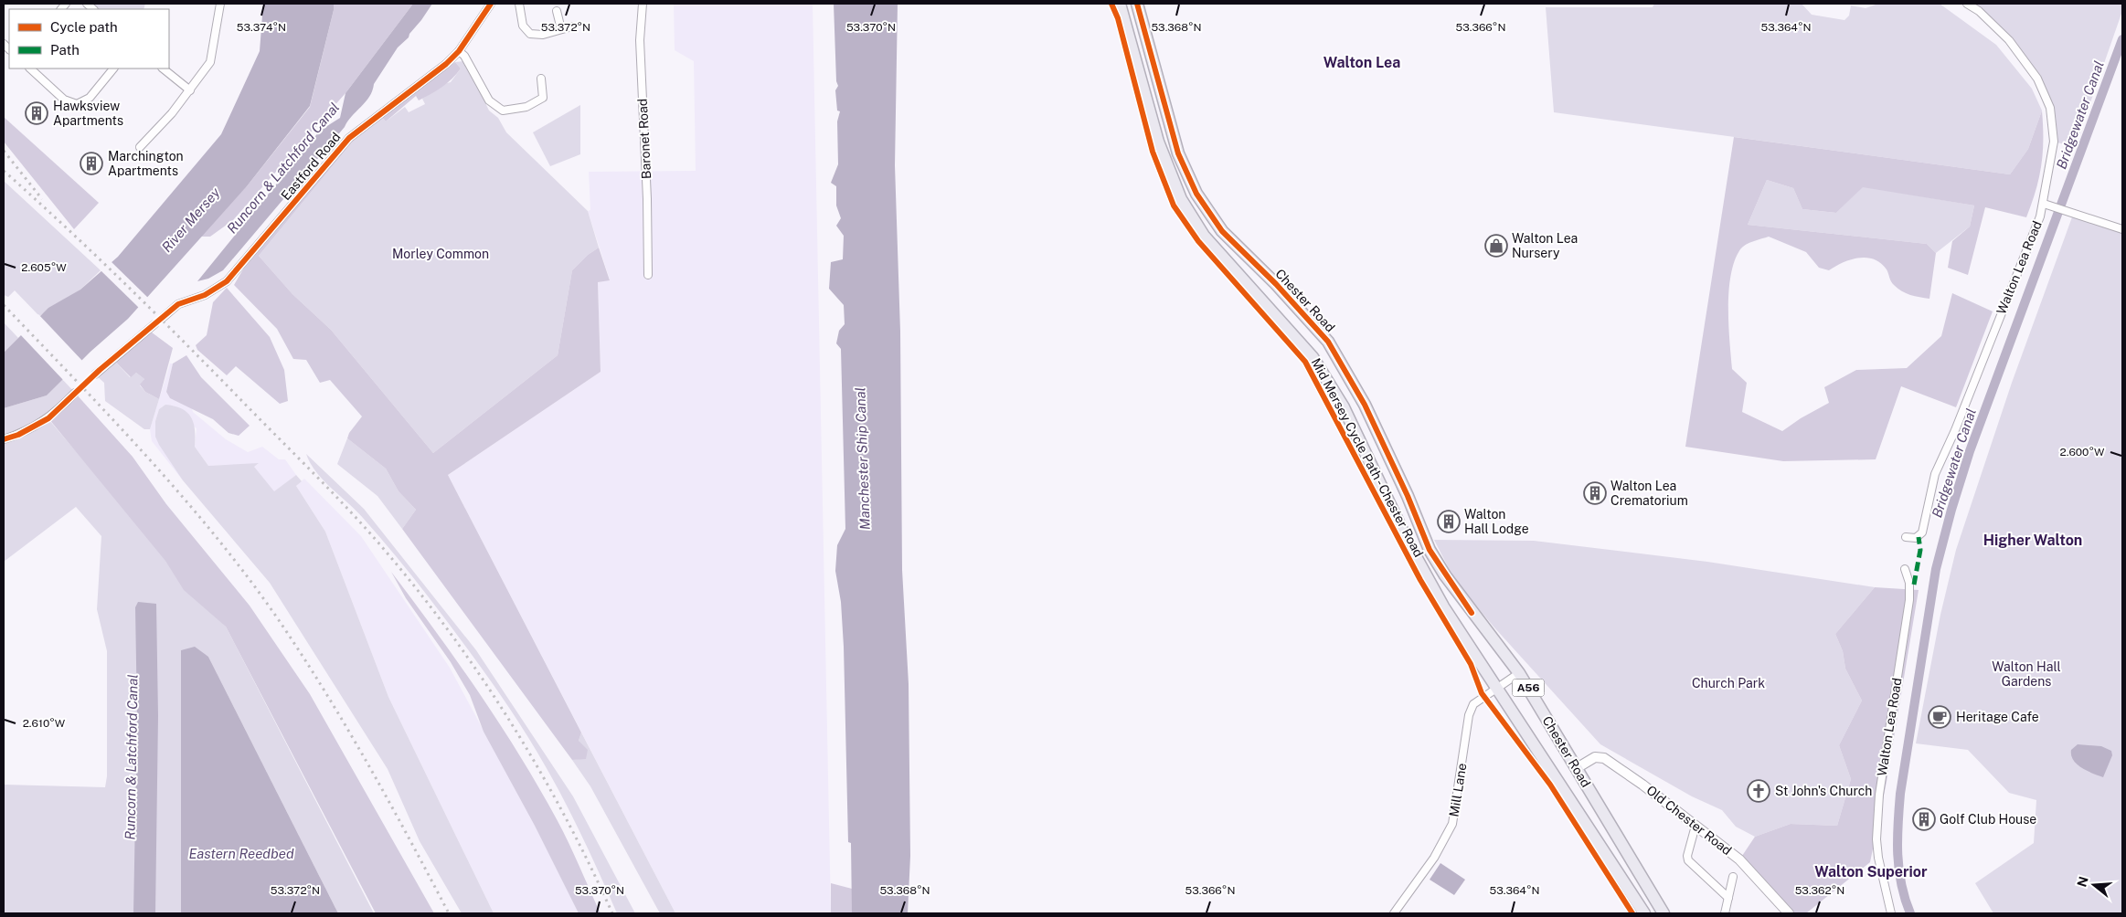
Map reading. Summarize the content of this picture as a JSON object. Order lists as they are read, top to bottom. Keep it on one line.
{"streets":{"highway":["Chester Road","A56"],"street":["Baronet Road","Eastford Road","Walton Lea Road","Mill Lane","Old Chester Road"],"cycle path":["Mid Mersey Cycle Path - Chester Road"]},"crossings":[["Chester Road","Mill Lane"],["Chester Road","Old Chester Road"]],"districts":["Walton Lea","Higher Walton","Walton Superior"],"water":["Bridgewater Canal","Runcorn & Latchford Canal","River Mersey","Manchester Ship Canal","Eastern Reedbed"],"parks":["Morley Common","Walton Hall Gardens","Church Park"],"places":{"building":["Hawksview Apartments","Marchington Apartments","Walton Lea Crematorium","Walton Hall Lodge","Golf Club House"],"shop":["Walton Lea Nursery"],"cafe":["Heritage Cafe"],"church":["St John's Church"]},"legend":["Cycle path","Path"],"north":"left","coordinates":["53.374°N","53.372°N","53.370°N","53.368°N","53.366°N","53.364°N","2.605°W","2.600°W","2.610°W","53.362°N"]}
